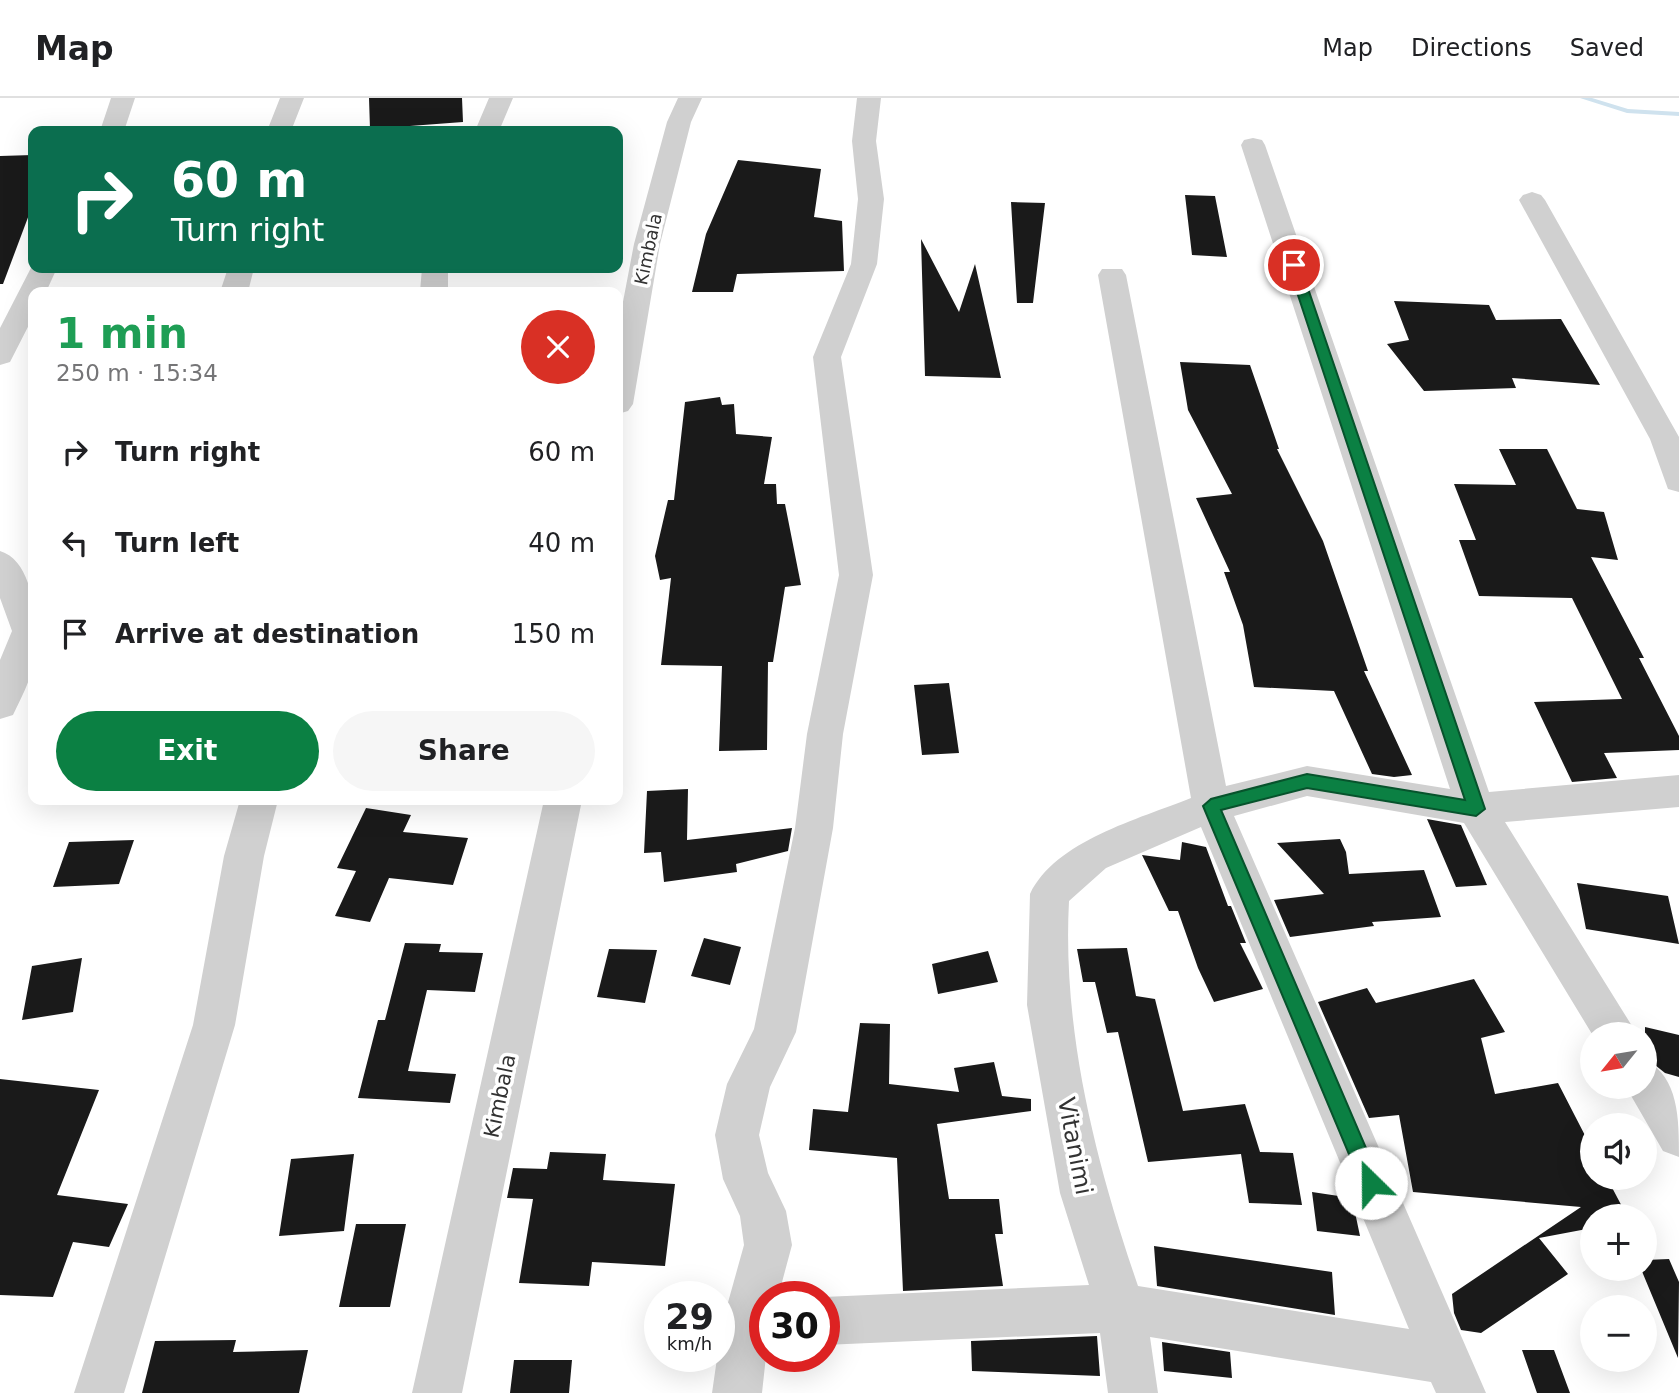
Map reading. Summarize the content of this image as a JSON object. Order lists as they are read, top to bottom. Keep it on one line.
{"streets":{"street":["Kimbala","Vitanimi"]},"north":"bottom left","page":{"header":"Map","nav":["Map","Directions","Saved"],"turn":["60 m","Turn right"],"heading":["1 min","250 m · 15:34"],"list":[{"name":"Turn right","value":"60 m"},{"name":"Turn left","value":"40 m"},{"name":"Arrive at destination","value":"150 m"}],"buttons":["Exit","Share"],"map_buttons":["+","−"],"speed":"29 km/h","limit":"30"}}
